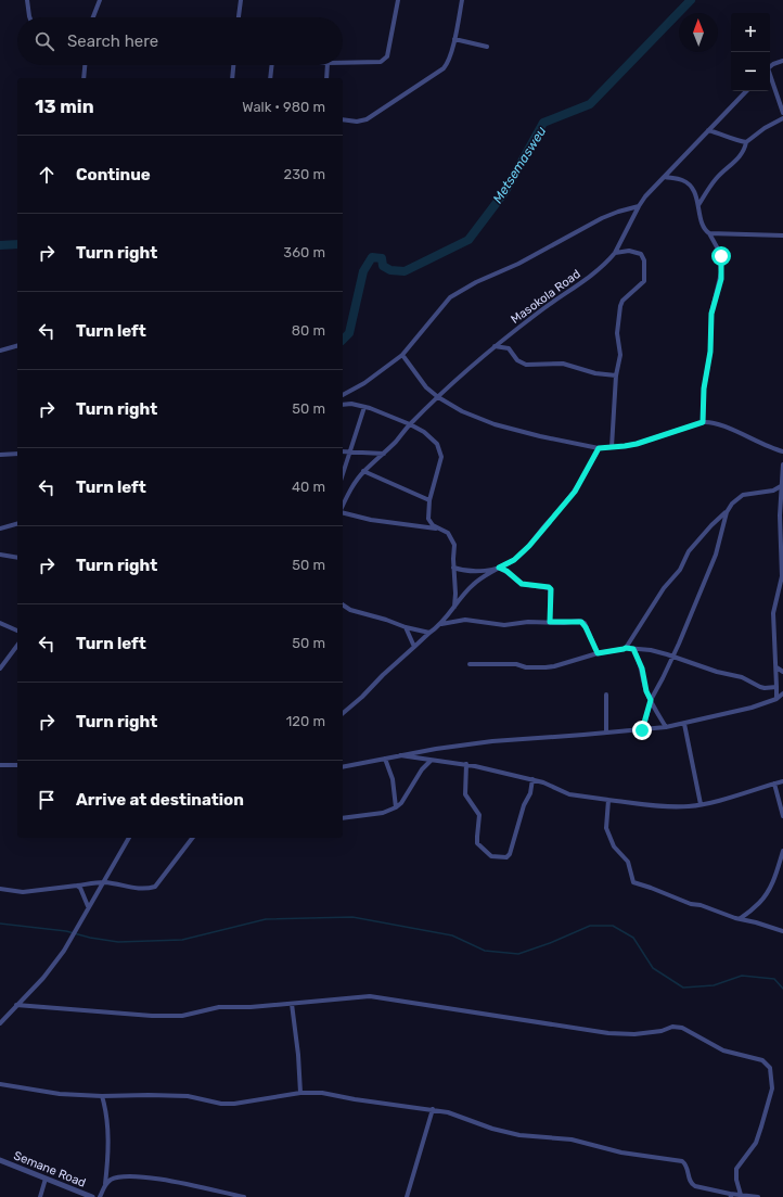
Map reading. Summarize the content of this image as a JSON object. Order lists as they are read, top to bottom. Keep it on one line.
{"streets":{"street":["Masokola Road","Semane Road"]},"water":["Metsemasweu"],"north":"top","page":{"map_buttons":["+","−"],"search":"Search here","heading":["13 min","Walk · 980 m"],"list":[["Continue","230 m"],["Turn right","360 m"],["Turn left","80 m"],["Turn right","50 m"],["Turn left","40 m"],["Turn right","50 m"],["Turn left","50 m"],["Turn right","120 m"],"Arrive at destination"]}}
